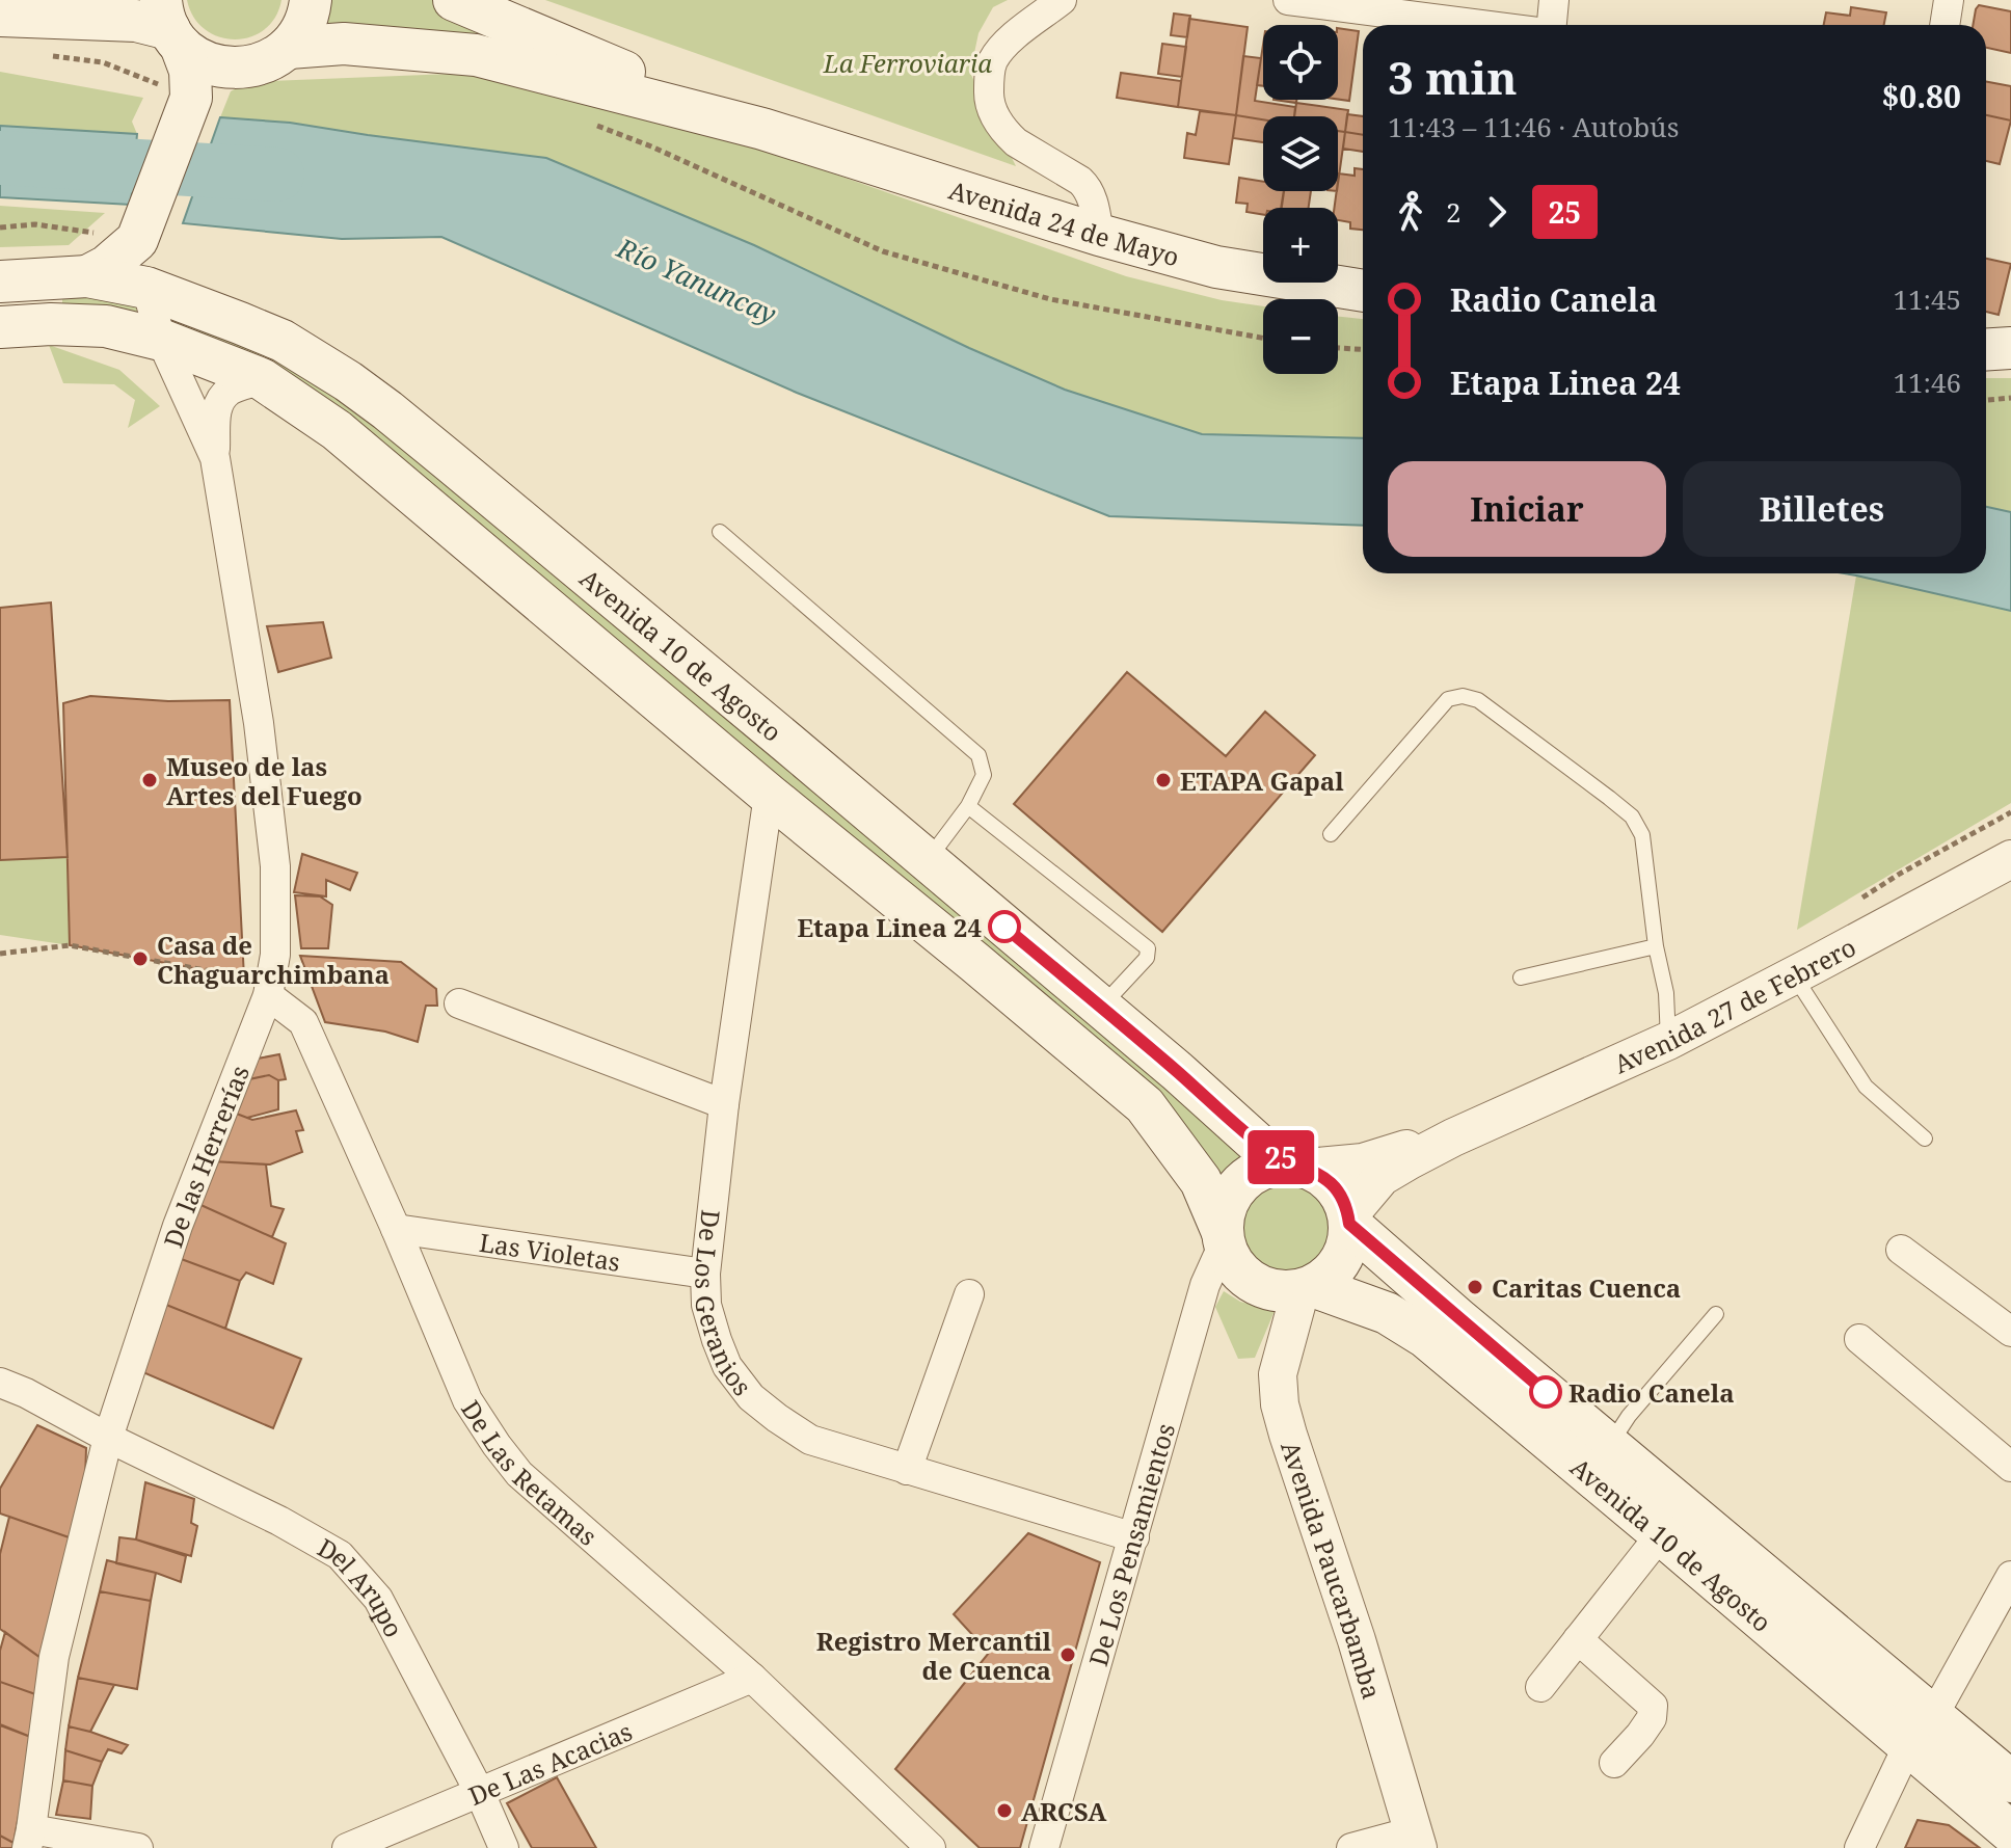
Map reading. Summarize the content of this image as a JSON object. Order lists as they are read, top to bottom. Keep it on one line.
{"streets":{"main road":["Avenida 24 de Mayo","Avenida 10 de Agosto"],"street":["Avenida 27 de Febrero","De las Herrerías","Las Violetas","De Los Geranios","De Las Retamas","De Los Pensamientos","Avenida Paucarbamba","Del Arupo","De Las Acacias"]},"crossings":[["Avenida 10 de Agosto","Avenida 27 de Febrero"],["Avenida 10 de Agosto","De las Herrerías"],["Avenida 10 de Agosto","De Los Geranios"],["Avenida 10 de Agosto","De Los Pensamientos"],["Avenida 10 de Agosto","Avenida Paucarbamba"],["Avenida 27 de Febrero","De Los Pensamientos"],["Avenida 27 de Febrero","Avenida Paucarbamba"],["De las Herrerías","De Las Retamas"],["De las Herrerías","Del Arupo"],["Las Violetas","De Los Geranios"],["Las Violetas","De Las Retamas"],["De Los Geranios","De Los Pensamientos"],["De Las Retamas","De Las Acacias"],["De Los Pensamientos","Avenida Paucarbamba"],["Del Arupo","De Las Acacias"]],"water":["Río Yanuncay"],"parks":["La Ferroviaria"],"places":["Museo de las Artes del Fuego","ETAPA Gapal","Etapa Linea 24","Casa de Chaguarchimbana","Caritas Cuenca","Radio Canela","Registro Mercantil de Cuenca","ARCSA"],"lines":["bus line 25"],"page":{"on_map":"25","map_buttons":["+","−"],"heading":["3 min","11:43 – 11:46 · Autobús","$0.80"],"legs":["2","25"],"list":[{"name":"Radio Canela","value":"11:45"},{"name":"Etapa Linea 24","value":"11:46"}],"buttons":["Iniciar","Billetes"]}}
